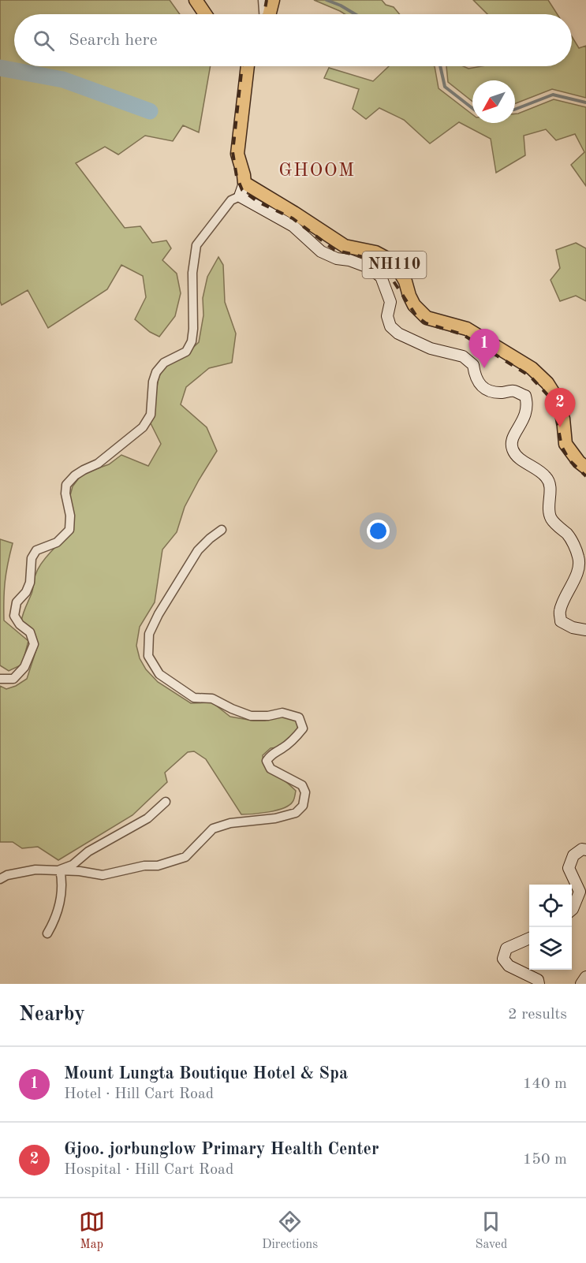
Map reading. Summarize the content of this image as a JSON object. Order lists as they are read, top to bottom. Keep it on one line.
{"streets":{"main road":["NH110"]},"districts":["GHOOM"],"north":"bottom left","page":{"search":"Search here","pins":["1","2"],"heading":["Nearby","2 results"],"list":[{"mark":"1","name":"Mount Lungta Boutique Hotel & Spa","note":"Hotel · Hill Cart Road","value":"140 m"},{"mark":"2","name":"Gjoo. jorbunglow Primary Health Center","note":"Hospital · Hill Cart Road","value":"150 m"}],"nav":["Map","Directions","Saved"]}}
